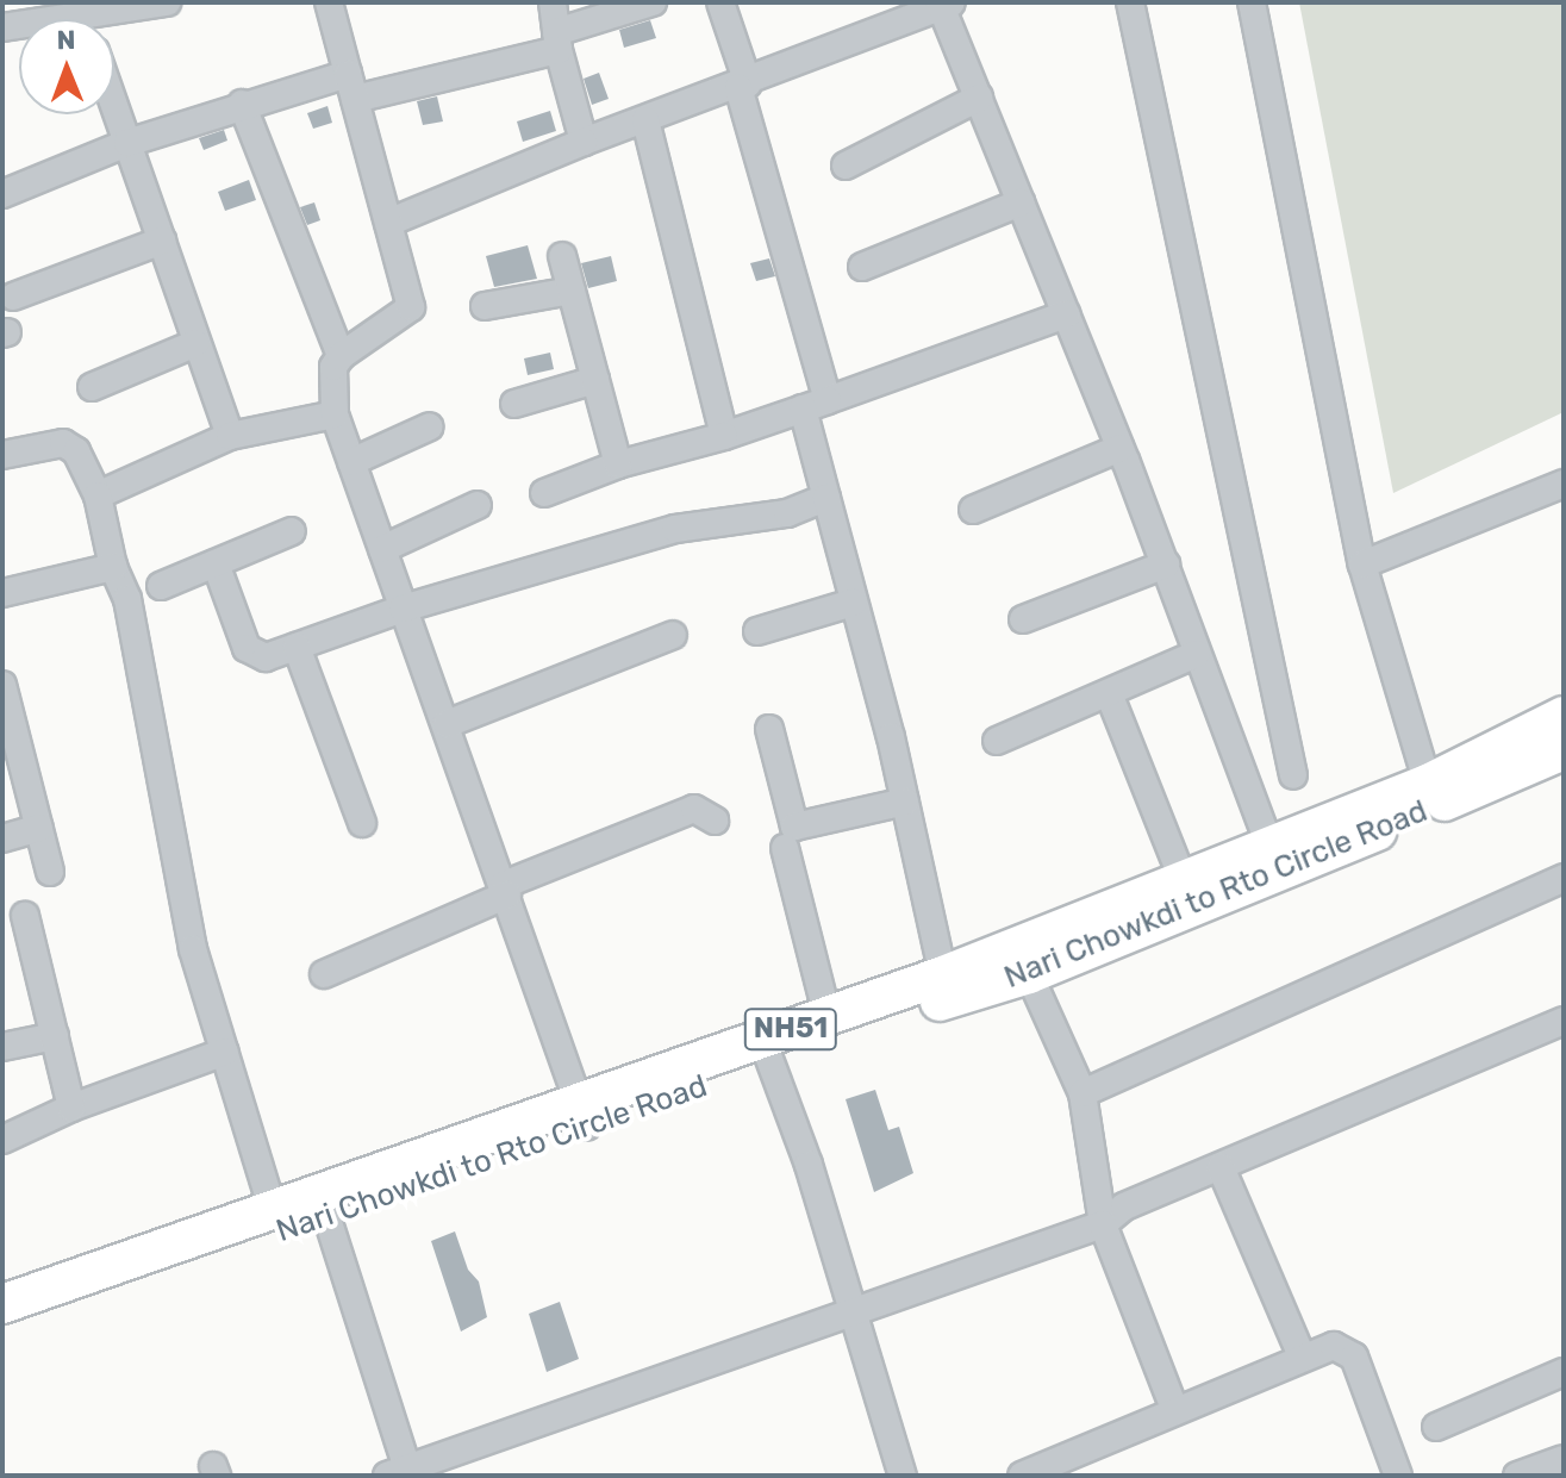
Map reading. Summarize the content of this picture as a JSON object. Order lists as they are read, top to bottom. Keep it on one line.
{"streets":{"highway":["Nari Chowkdi to Rto Circle Road","NH51"]},"crossings":[["Nari Chowkdi to Rto Circle Road","NH51"]],"north":"top"}
